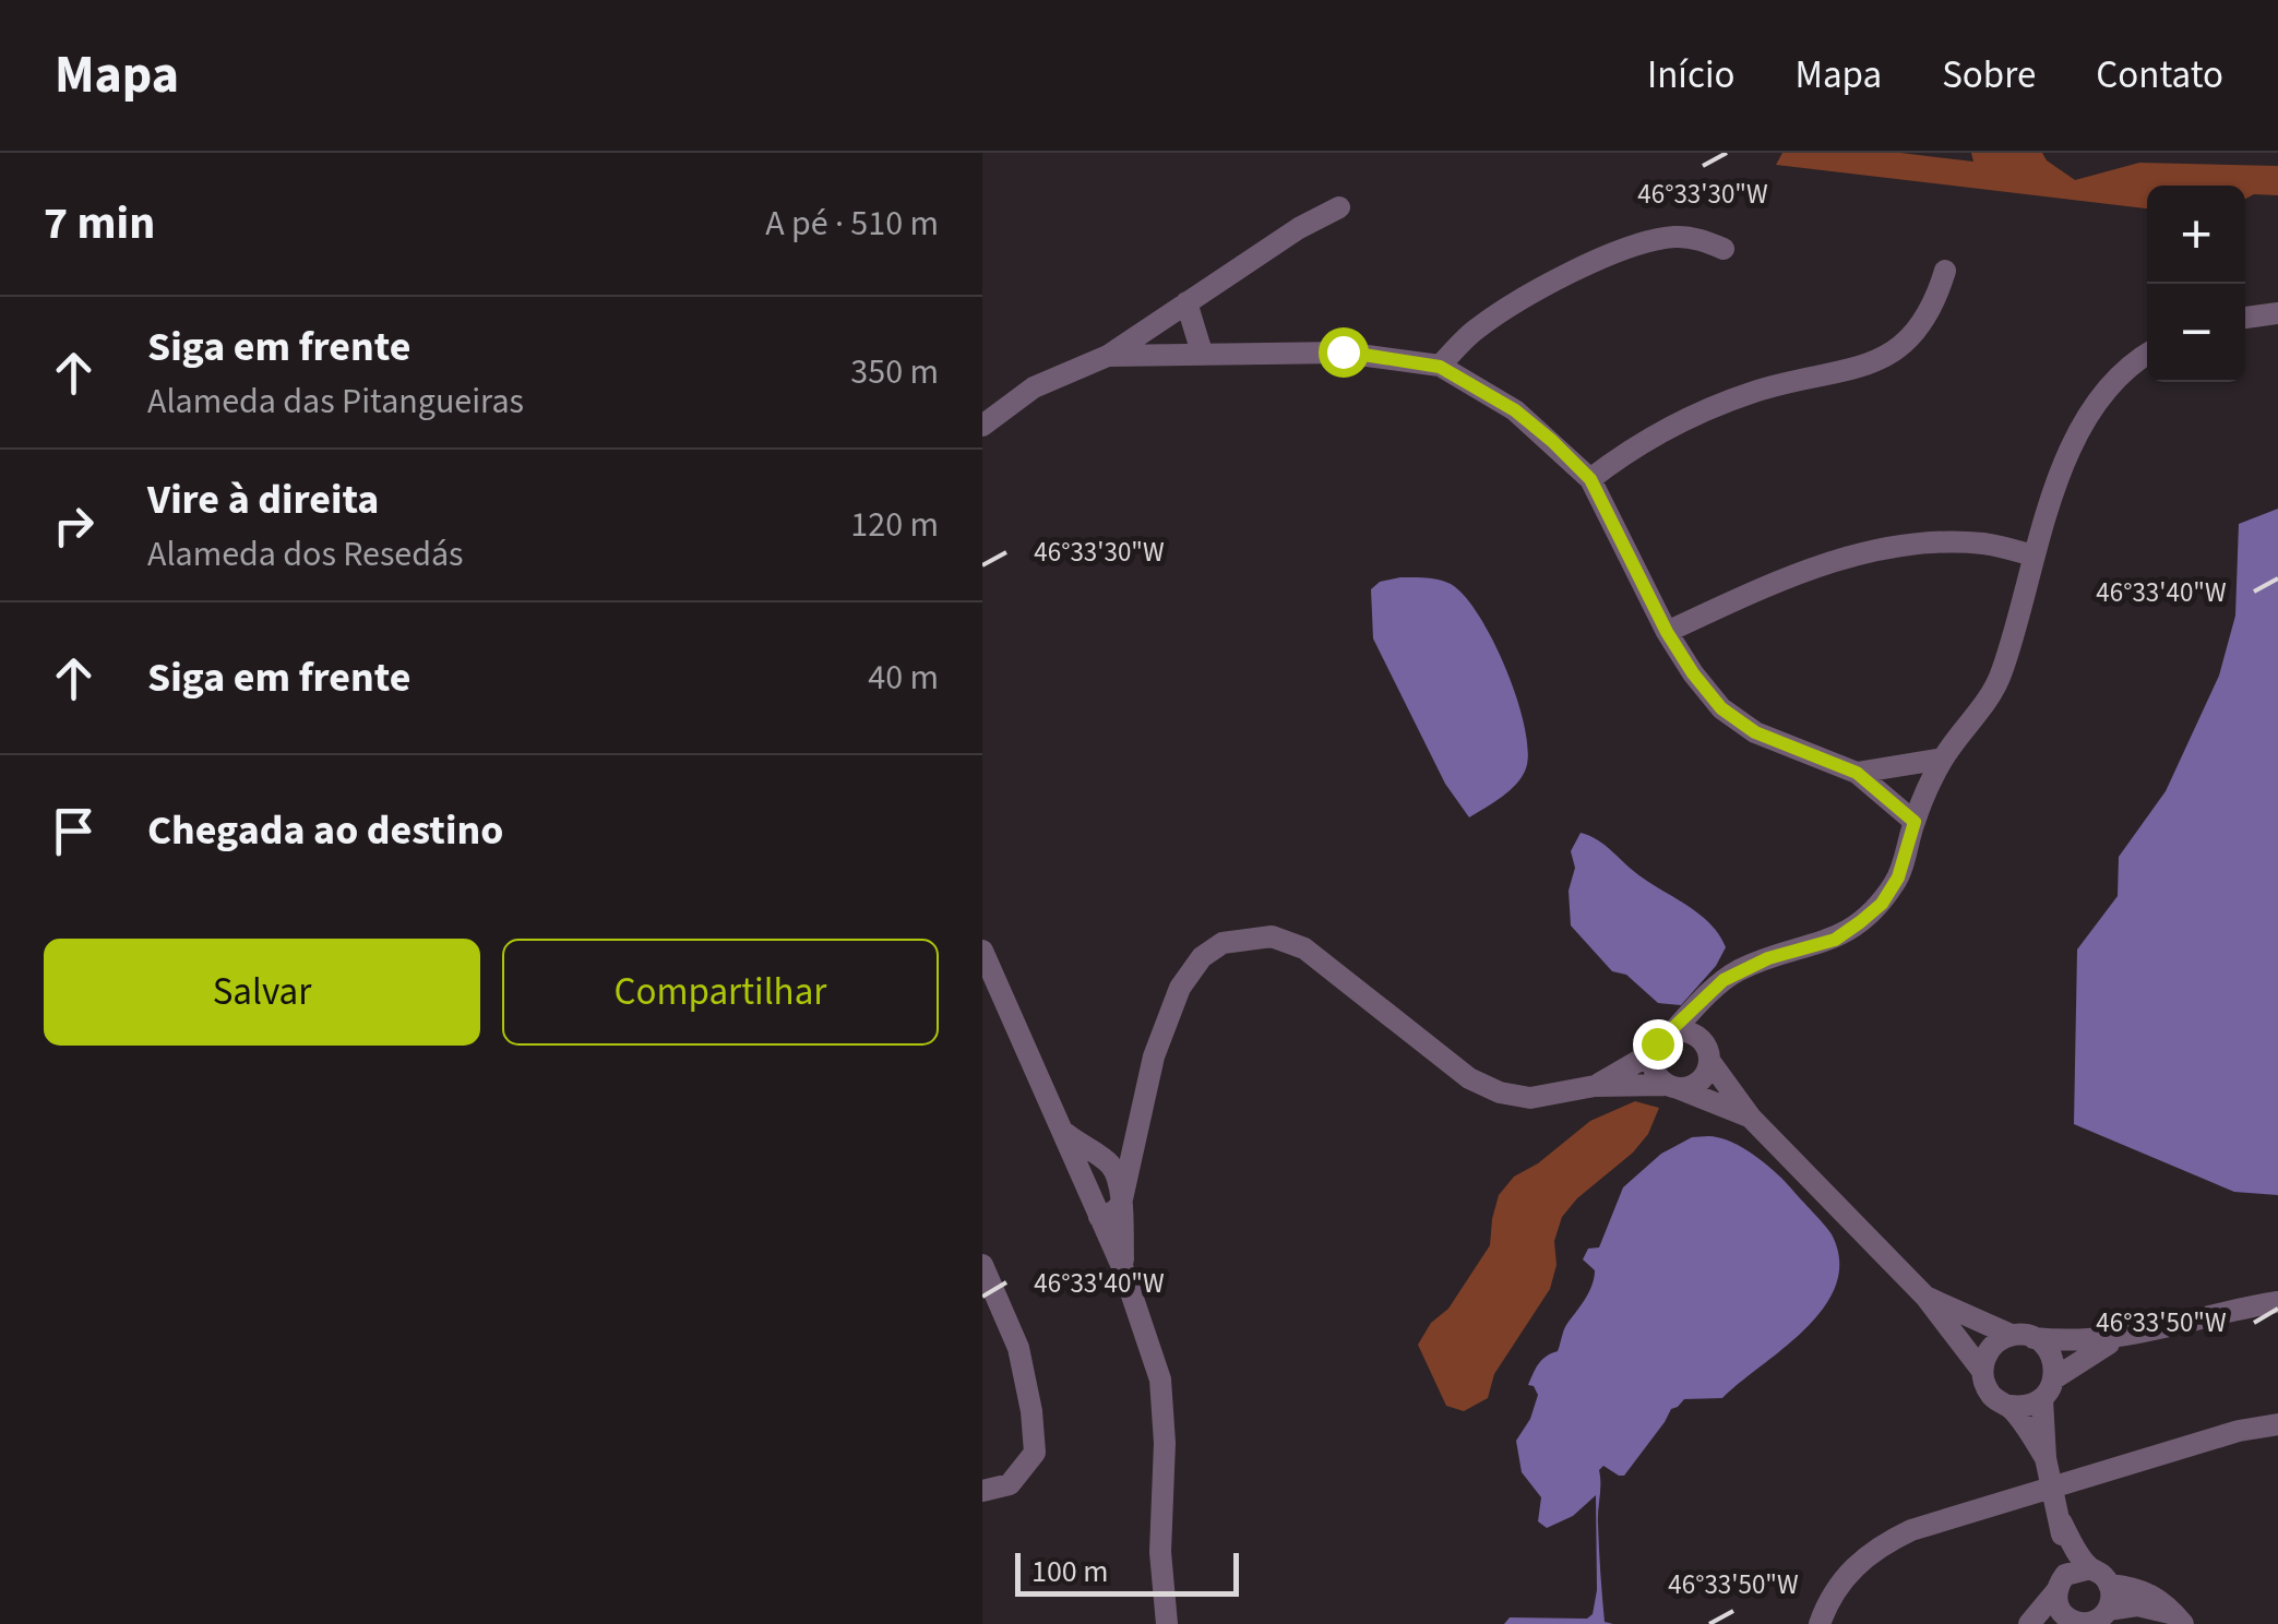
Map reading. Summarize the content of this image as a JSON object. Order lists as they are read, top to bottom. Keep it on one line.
{"scale_bar":"100 m","page":{"header":"Mapa","nav":["Início","Mapa","Sobre","Contato"],"heading":["7 min","A pé · 510 m"],"map_buttons":["+","−"],"list":[["Siga em frente","Alameda das Pitangueiras","350 m"],["Vire à direita","Alameda dos Resedás","120 m"],["Siga em frente","40 m"],"Chegada ao destino"],"buttons":["Salvar","Compartilhar"],"scale":"100 m"},"coordinates":["46°33'30\"W","46°33'40\"W","46°33'50\"W"]}
